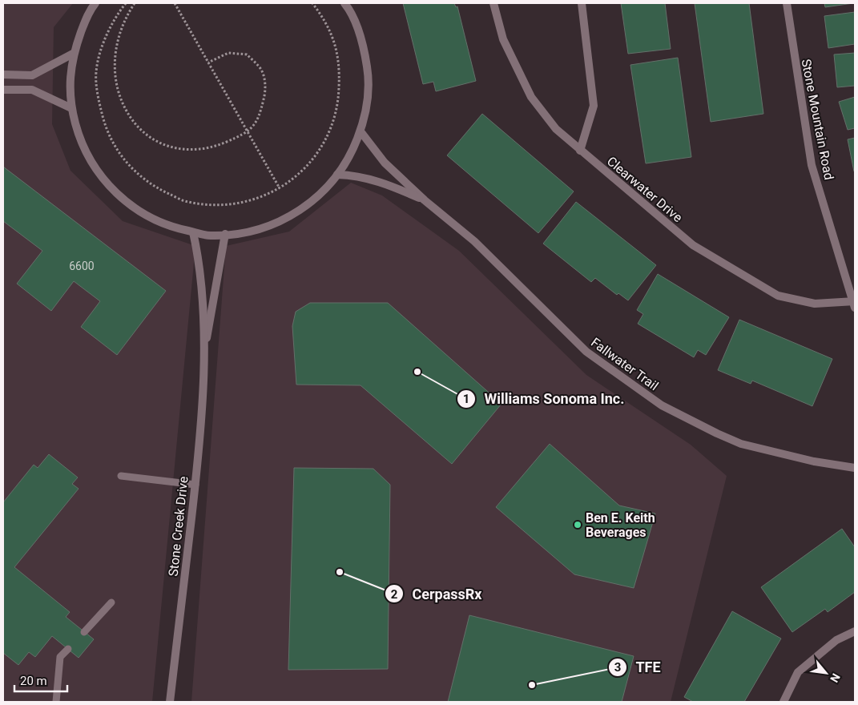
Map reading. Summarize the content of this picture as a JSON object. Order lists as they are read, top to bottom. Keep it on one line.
{"streets":{"street":["Stone Mountain Road","Clearwater Drive","Fallwater Trail","Stone Creek Drive"]},"crossings":[["Stone Mountain Road","Clearwater Drive"]],"places":["Williams Sonoma Inc.","Ben E. Keith Beverages","CerpassRx","TFE"],"house_numbers":["6600"],"scale_bar":"20 m","north":"bottom right"}
